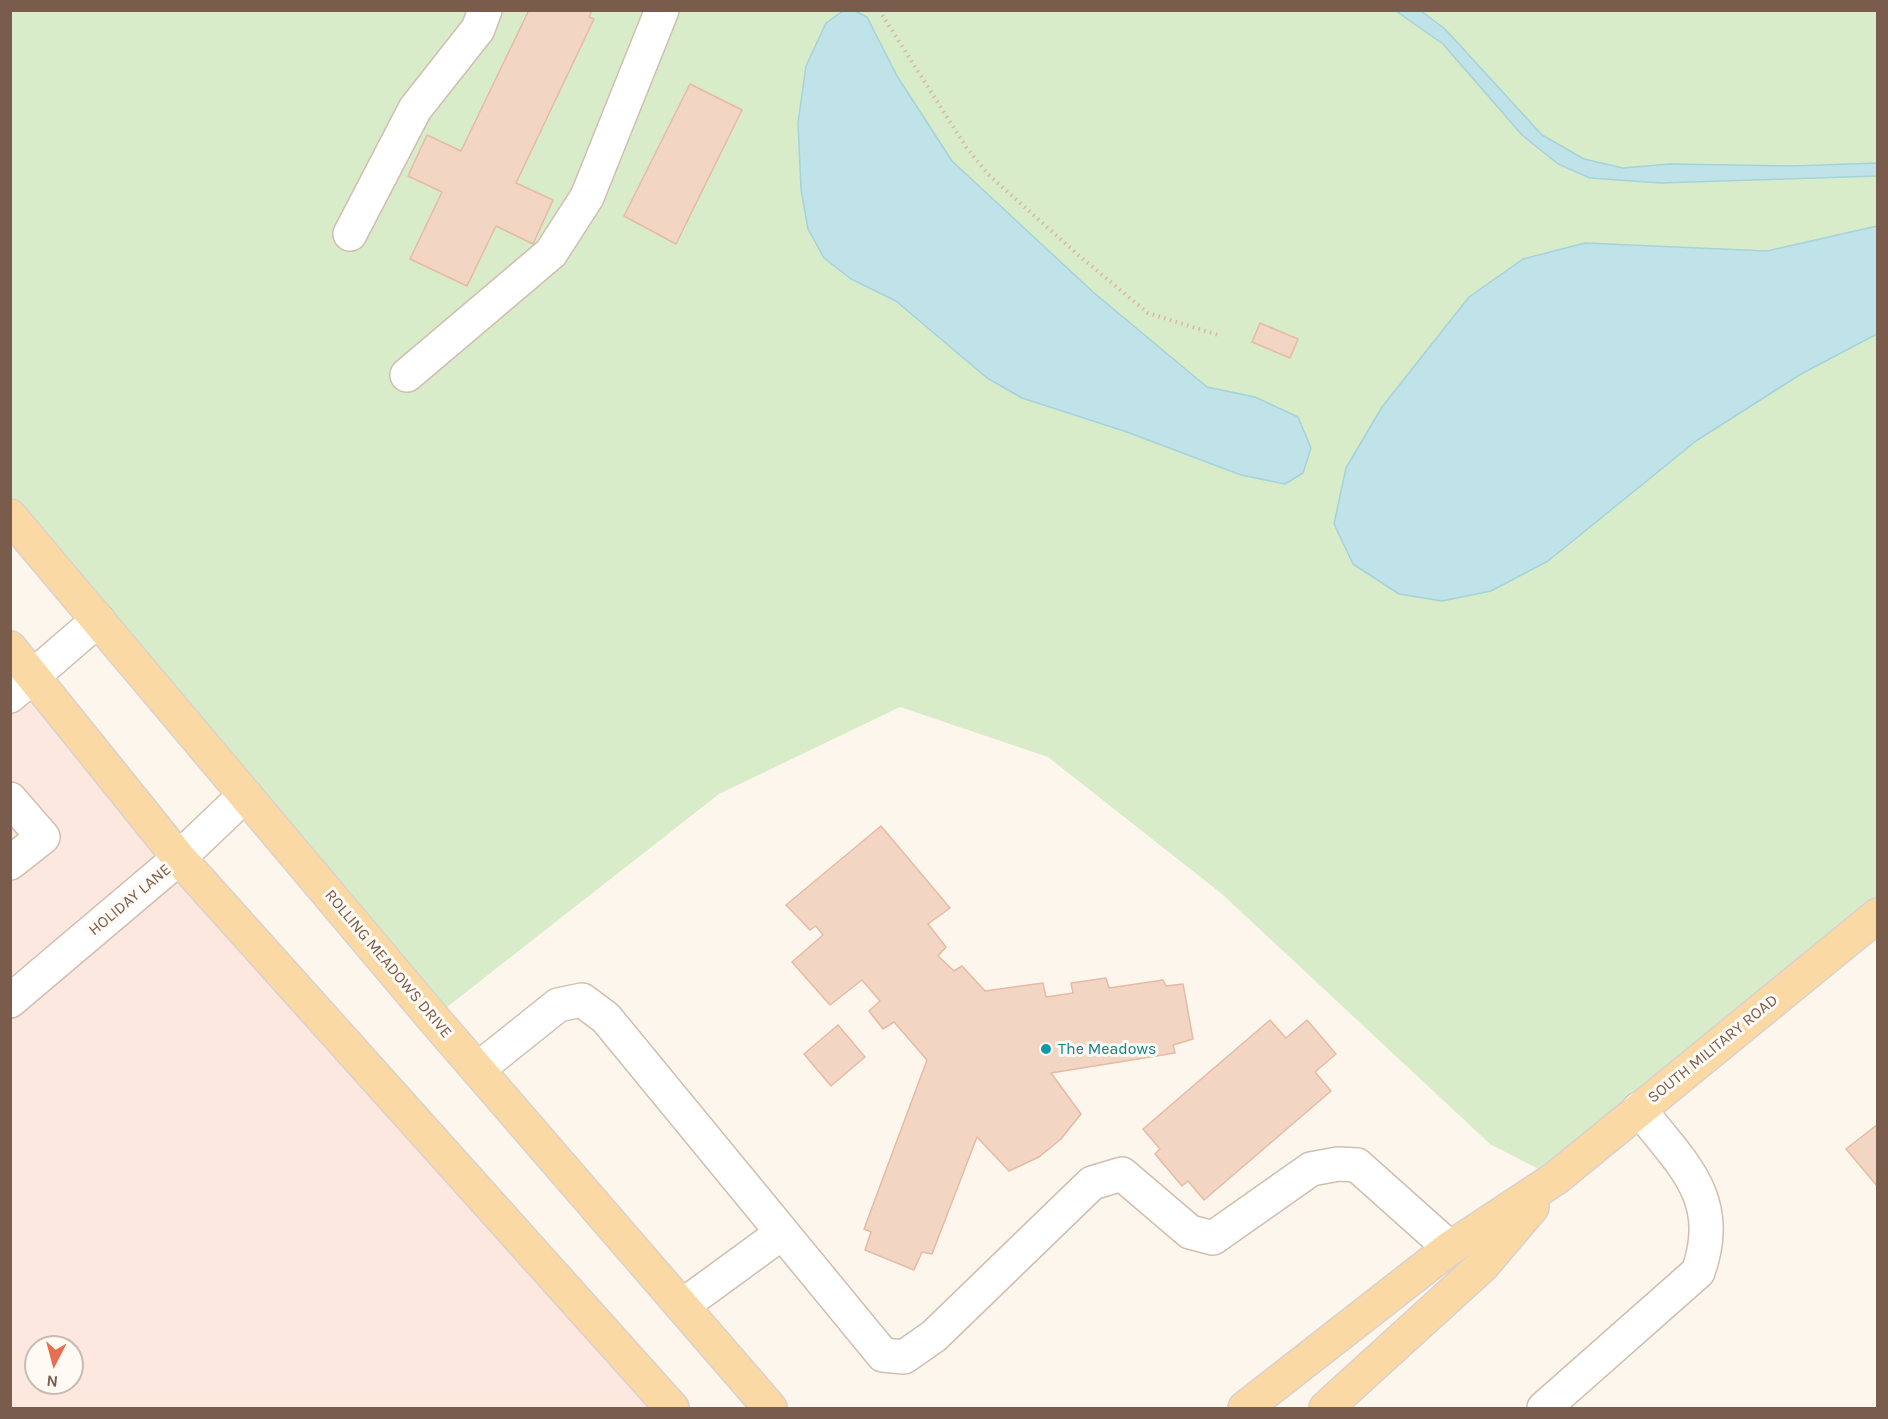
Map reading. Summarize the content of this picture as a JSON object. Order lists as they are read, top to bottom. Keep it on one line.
{"streets":{"main road":["ROLLING MEADOWS DRIVE","SOUTH MILITARY ROAD"],"street":["HOLIDAY LANE"]},"crossings":[["HOLIDAY LANE","ROLLING MEADOWS DRIVE"]],"places":["The Meadows"],"north":"bottom"}
